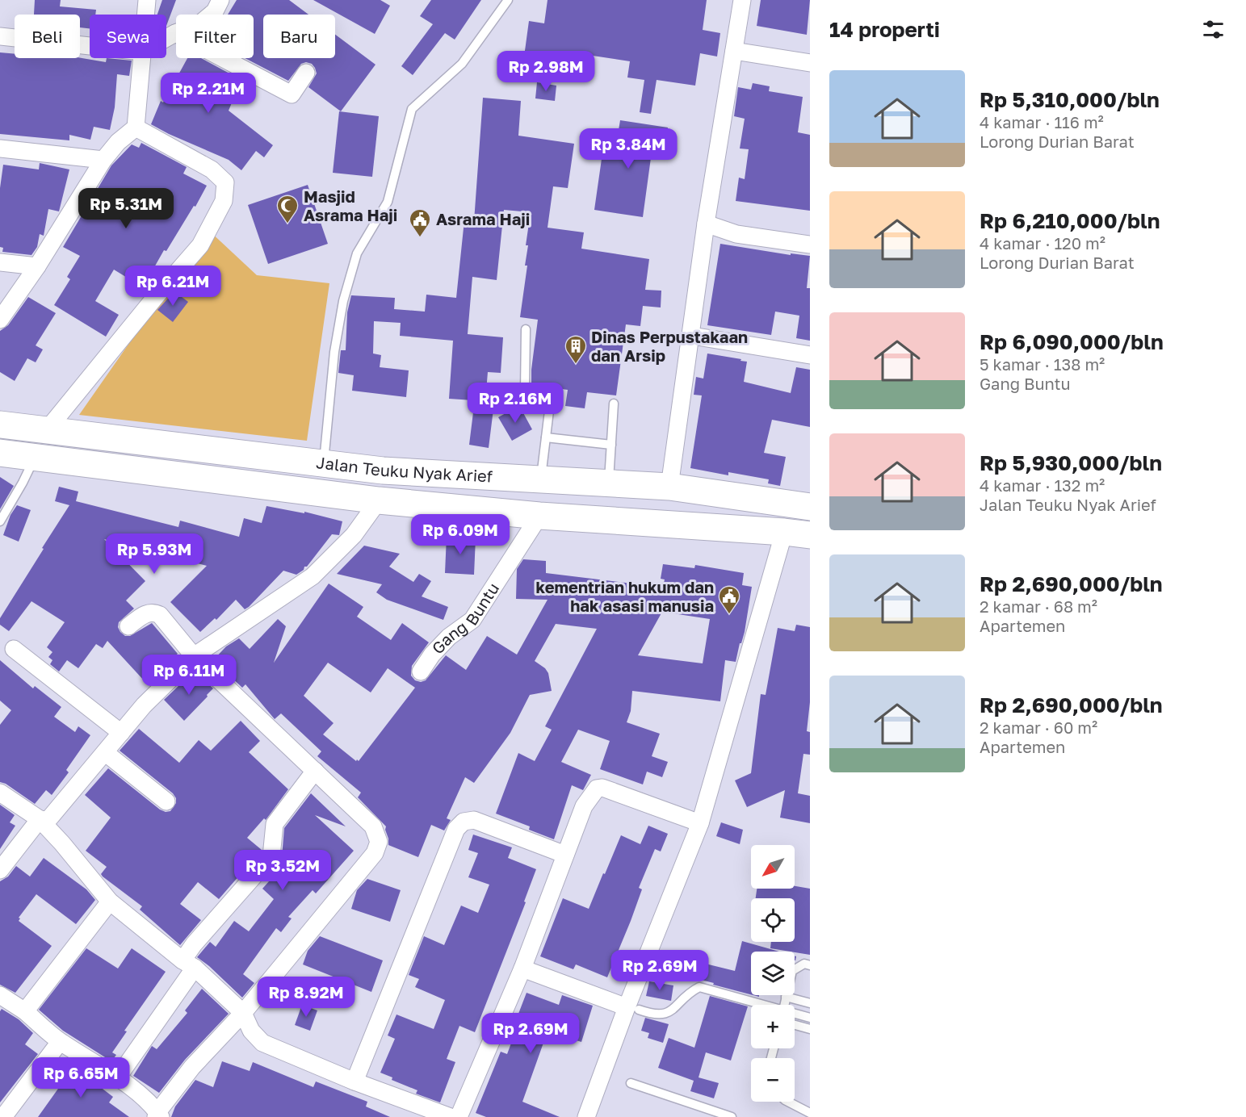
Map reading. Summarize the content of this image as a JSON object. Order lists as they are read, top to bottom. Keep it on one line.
{"streets":{"highway":["Jalan Teuku Nyak Arief"],"street":["Gang Buntu"]},"crossings":[["Jalan Teuku Nyak Arief","Gang Buntu"]],"places":{"mosque":["Masjid Asrama Haji"],"public building":["Asrama Haji","kementrian hukum dan hak asasi manusia"],"building":["Dinas Perpustakaan dan Arsip"]},"north":"bottom left","page":{"heading":"14 properti","chip":["Beli","Sewa","Filter","Baru"],"price":["Rp 2.98M","Rp 2.21M","Rp 3.84M","Rp 5.31M","Rp 6.21M","Rp 2.16M","Rp 6.09M","Rp 5.93M","Rp 6.11M","Rp 3.52M","Rp 2.69M","Rp 8.92M","Rp 2.69M","Rp 6.65M"],"list":[{"name":"Rp 5,310,000/bln","note":"4 kamar · 116 m² · Lorong Durian Barat"},{"name":"Rp 6,210,000/bln","note":"4 kamar · 120 m² · Lorong Durian Barat"},{"name":"Rp 6,090,000/bln","note":"5 kamar · 138 m² · Gang Buntu"},{"name":"Rp 5,930,000/bln","note":"4 kamar · 132 m² · Jalan Teuku Nyak Arief"},{"name":"Rp 2,690,000/bln","note":"2 kamar · 68 m² · Apartemen"},{"name":"Rp 2,690,000/bln","note":"2 kamar · 60 m² · Apartemen"}],"map_buttons":["+","−"]}}
